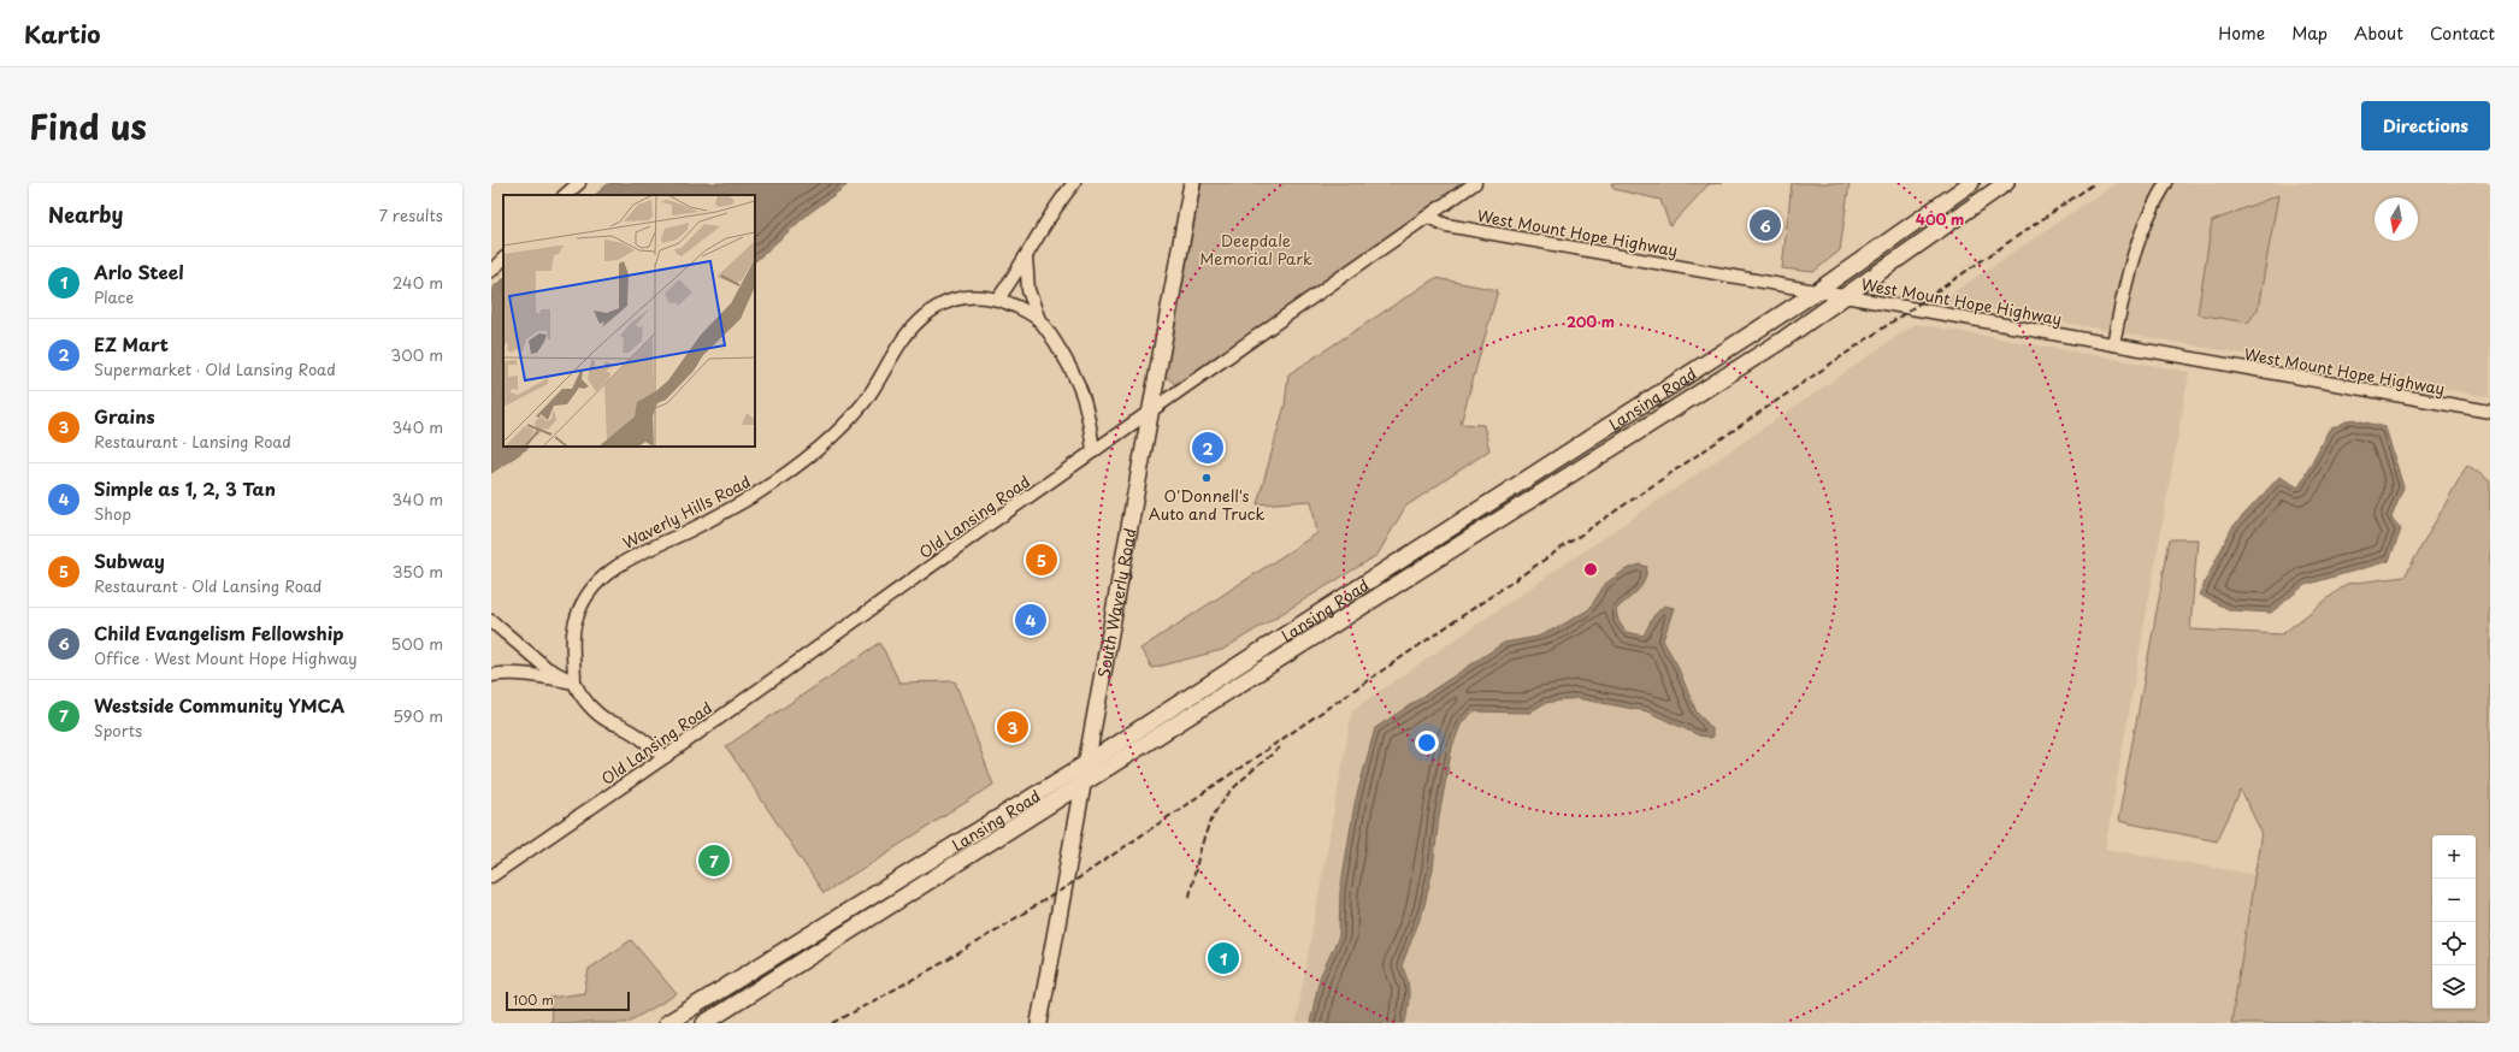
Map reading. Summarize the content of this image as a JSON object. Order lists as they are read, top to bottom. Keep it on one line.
{"streets":{"main road":["Lansing Road","South Waverly Road"],"street":["West Mount Hope Highway","Waverly Hills Road","Old Lansing Road"]},"crossings":[["West Mount Hope Highway","Lansing Road"],["West Mount Hope Highway","Old Lansing Road"],["Lansing Road","South Waverly Road"],["Old Lansing Road","South Waverly Road"]],"parks":["Deepdale Memorial Park"],"places":["O'Donnell's Auto and Truck"],"scale_bar":"100 m","north":"bottom","page":{"header":"Kartio","nav":["Home","Map","About","Contact"],"title":"Find us","buttons":"Directions","heading":["Nearby","7 results"],"pins":["6","2","5","4","3","7","1"],"list":[{"mark":"1","name":"Arlo Steel","note":"Place","value":"240 m"},{"mark":"2","name":"EZ Mart","note":"Supermarket · Old Lansing Road","value":"300 m"},{"mark":"3","name":"Grains","note":"Restaurant · Lansing Road","value":"340 m"},{"mark":"4","name":"Simple as 1, 2, 3 Tan","note":"Shop","value":"340 m"},{"mark":"5","name":"Subway","note":"Restaurant · Old Lansing Road","value":"350 m"},{"mark":"6","name":"Child Evangelism Fellowship","note":"Office · West Mount Hope Highway","value":"500 m"},{"mark":"7","name":"Westside Community YMCA","note":"Sports","value":"590 m"}],"map_buttons":["+","−"],"scale":"100 m"},"rings":["400 m","200 m"]}
